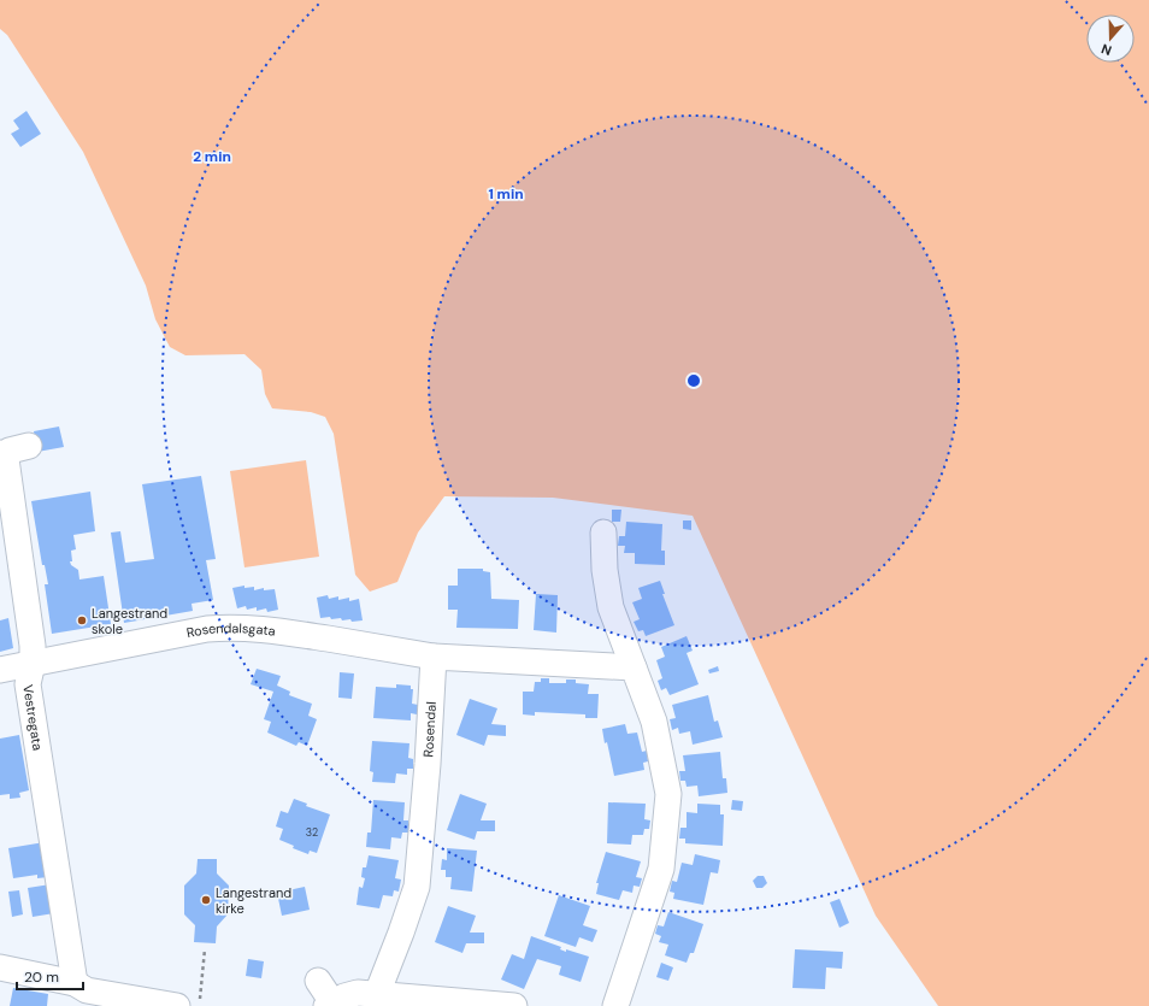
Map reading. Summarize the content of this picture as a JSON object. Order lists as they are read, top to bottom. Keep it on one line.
{"streets":{"street":["Rosendalsgata","Vestregata","Rosendal"]},"crossings":[["Rosendalsgata","Vestregata"],["Rosendalsgata","Rosendal"]],"places":["Langestrand skole","Langestrand kirke"],"house_numbers":["32"],"scale_bar":"20 m","north":"bottom","rings":["2 min","1 min"]}
